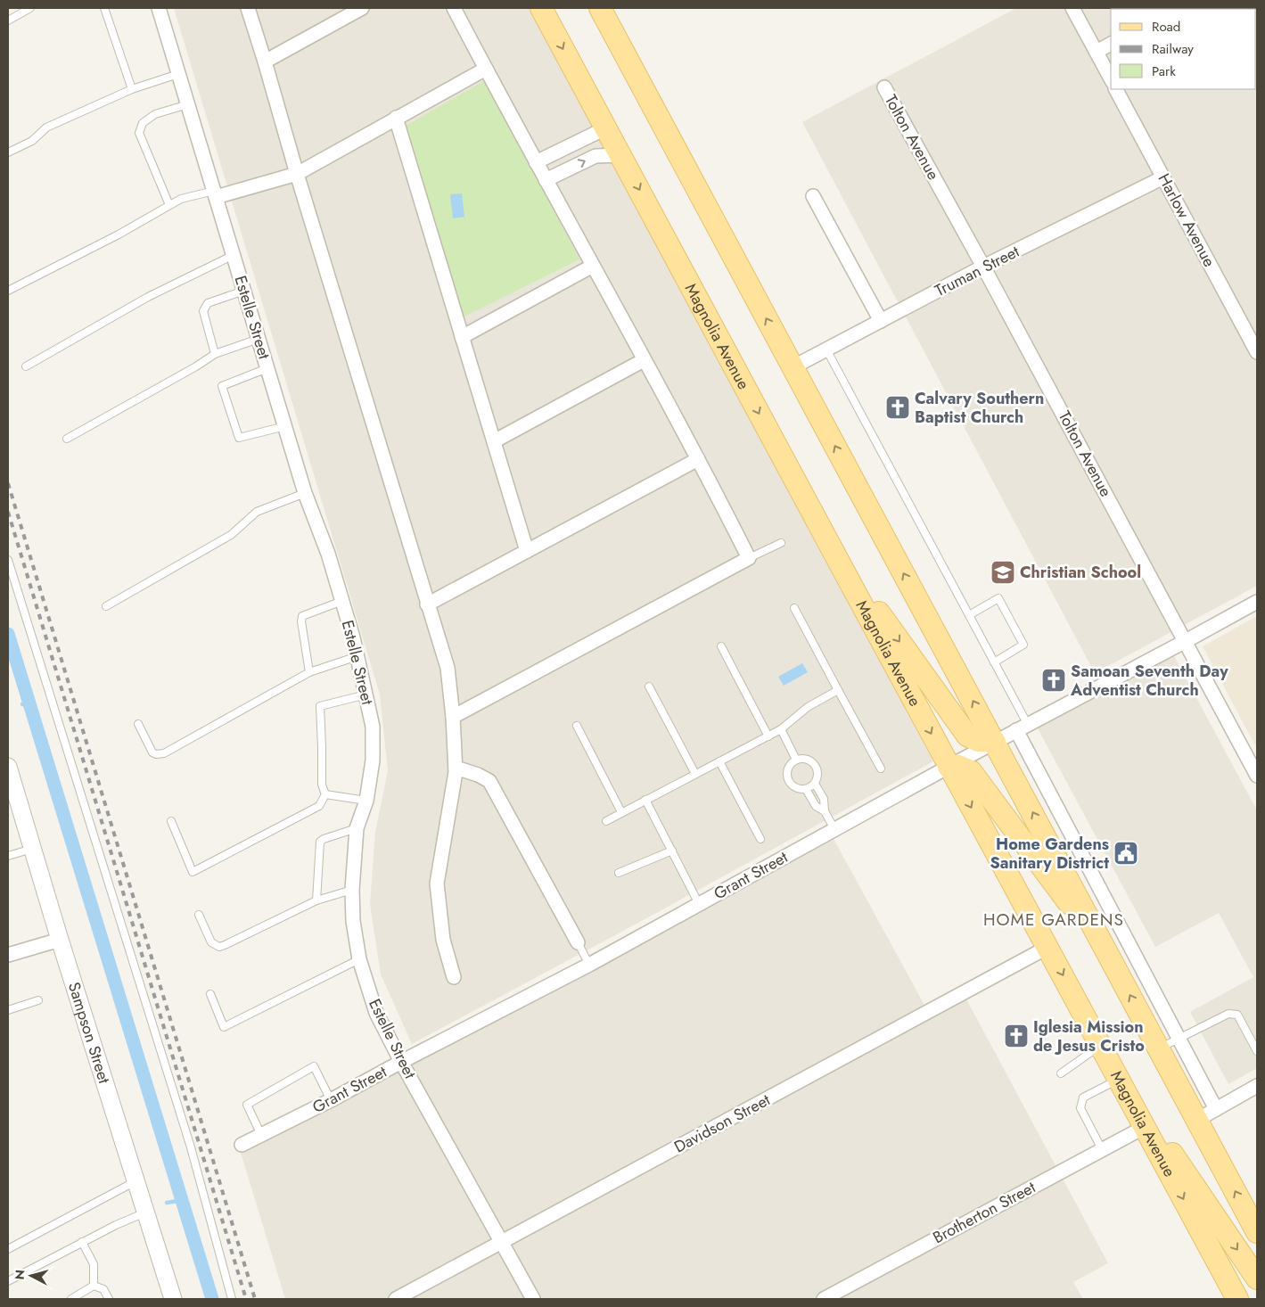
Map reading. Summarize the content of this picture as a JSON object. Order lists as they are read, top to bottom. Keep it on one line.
{"streets":{"main road":["Magnolia Avenue"],"street":["Tolton Avenue","Harlow Avenue","Truman Street","Estelle Street","Grant Street","Sampson Street","Davidson Street","Brotherton Street"]},"crossings":[["Tolton Avenue","Truman Street"],["Tolton Avenue","Grant Street"],["Harlow Avenue","Truman Street"],["Estelle Street","Grant Street"],["Estelle Street","Davidson Street"],["Magnolia Avenue","Grant Street"],["Magnolia Avenue","Davidson Street"],["Magnolia Avenue","Brotherton Street"]],"districts":["HOME GARDENS"],"places":{"church":["Calvary Southern Baptist Church","Samoan Seventh Day Adventist Church","Iglesia Mission de Jesus Cristo"],"school or university":["Christian School"],"public building":["Home Gardens Sanitary District"]},"legend":["Road","Railway","Park"],"north":"left"}
